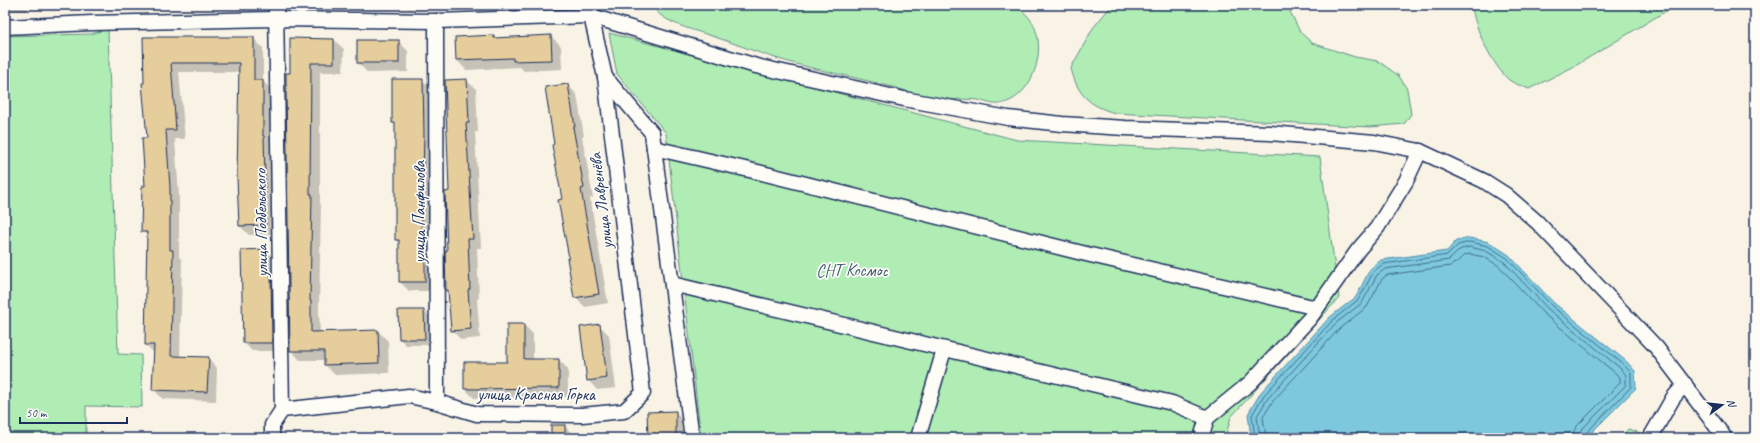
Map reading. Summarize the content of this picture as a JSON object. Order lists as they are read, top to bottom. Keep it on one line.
{"streets":{"street":["улица Лавренёва","улица Панфилова","улица Подбельского","улица Красная Горка"]},"crossings":[["улица Лавренёва","улица Красная Горка"],["улица Панфилова","улица Красная Горка"],["улица Подбельского","улица Красная Горка"]],"parks":["СНТ Космос"],"scale_bar":"50 m","north":"right"}
